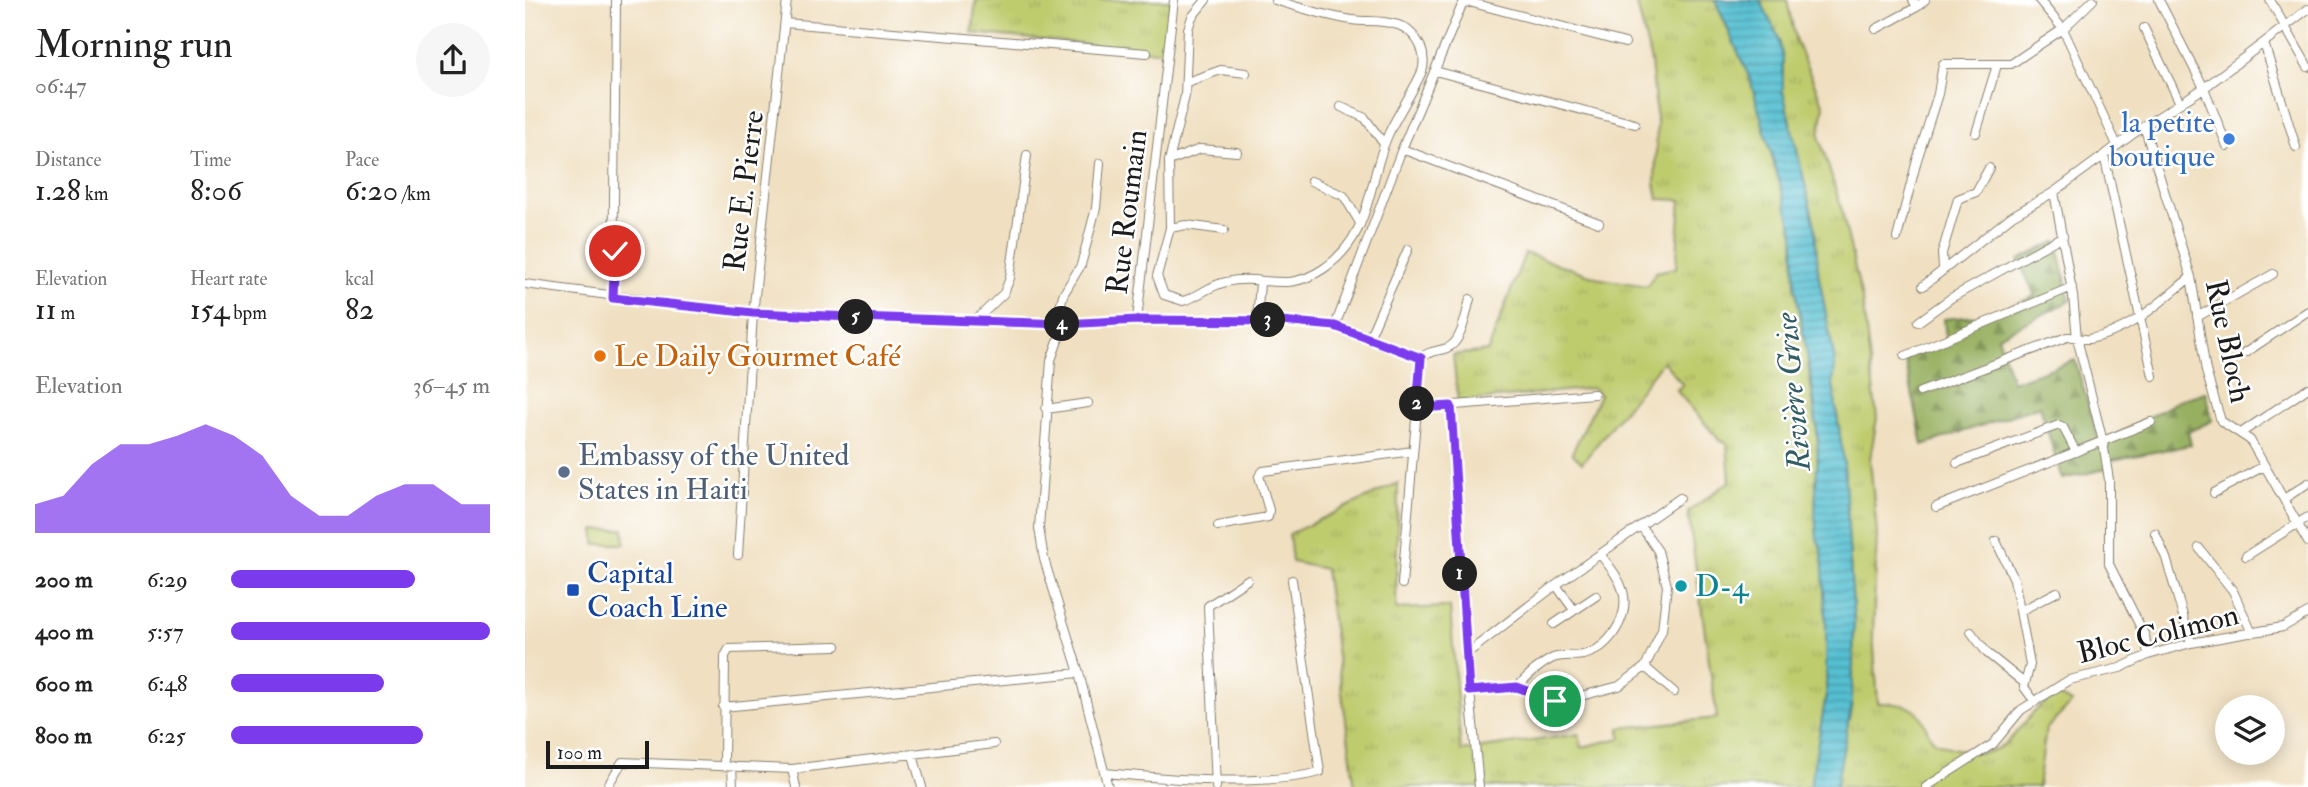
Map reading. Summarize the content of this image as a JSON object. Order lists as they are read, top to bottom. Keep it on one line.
{"streets":{"street":["Rue E. Pierre","Rue Roumain","Rue Bloch","Bloc Colimon"]},"crossings":[["Rue E. Pierre","Rue Roumain"]],"water":["Rivière Grise"],"places":{"other":["la petite boutique","Le Daily Gourmet Café","Embassy of the United States in Haiti","D-4"],"transit":["Capital Coach Line"]},"scale_bar":"100 m","page":{"heading":["Morning run","06:47"],"stats":[["Distance","1.28 km"],["Time","8:06"],["Pace","6:20 /km"],["Elevation","11 m"],["Heart rate","154 bpm"],["kcal","82"]],"pins":["5","3","4","2","1"],"chart":["Elevation","36–45 m"],"list":[{"name":"200 m","note":"6:29"},{"name":"400 m","note":"5:57"},{"name":"600 m","note":"6:48"},{"name":"800 m","note":"6:25"}],"scale":"100 m"}}
